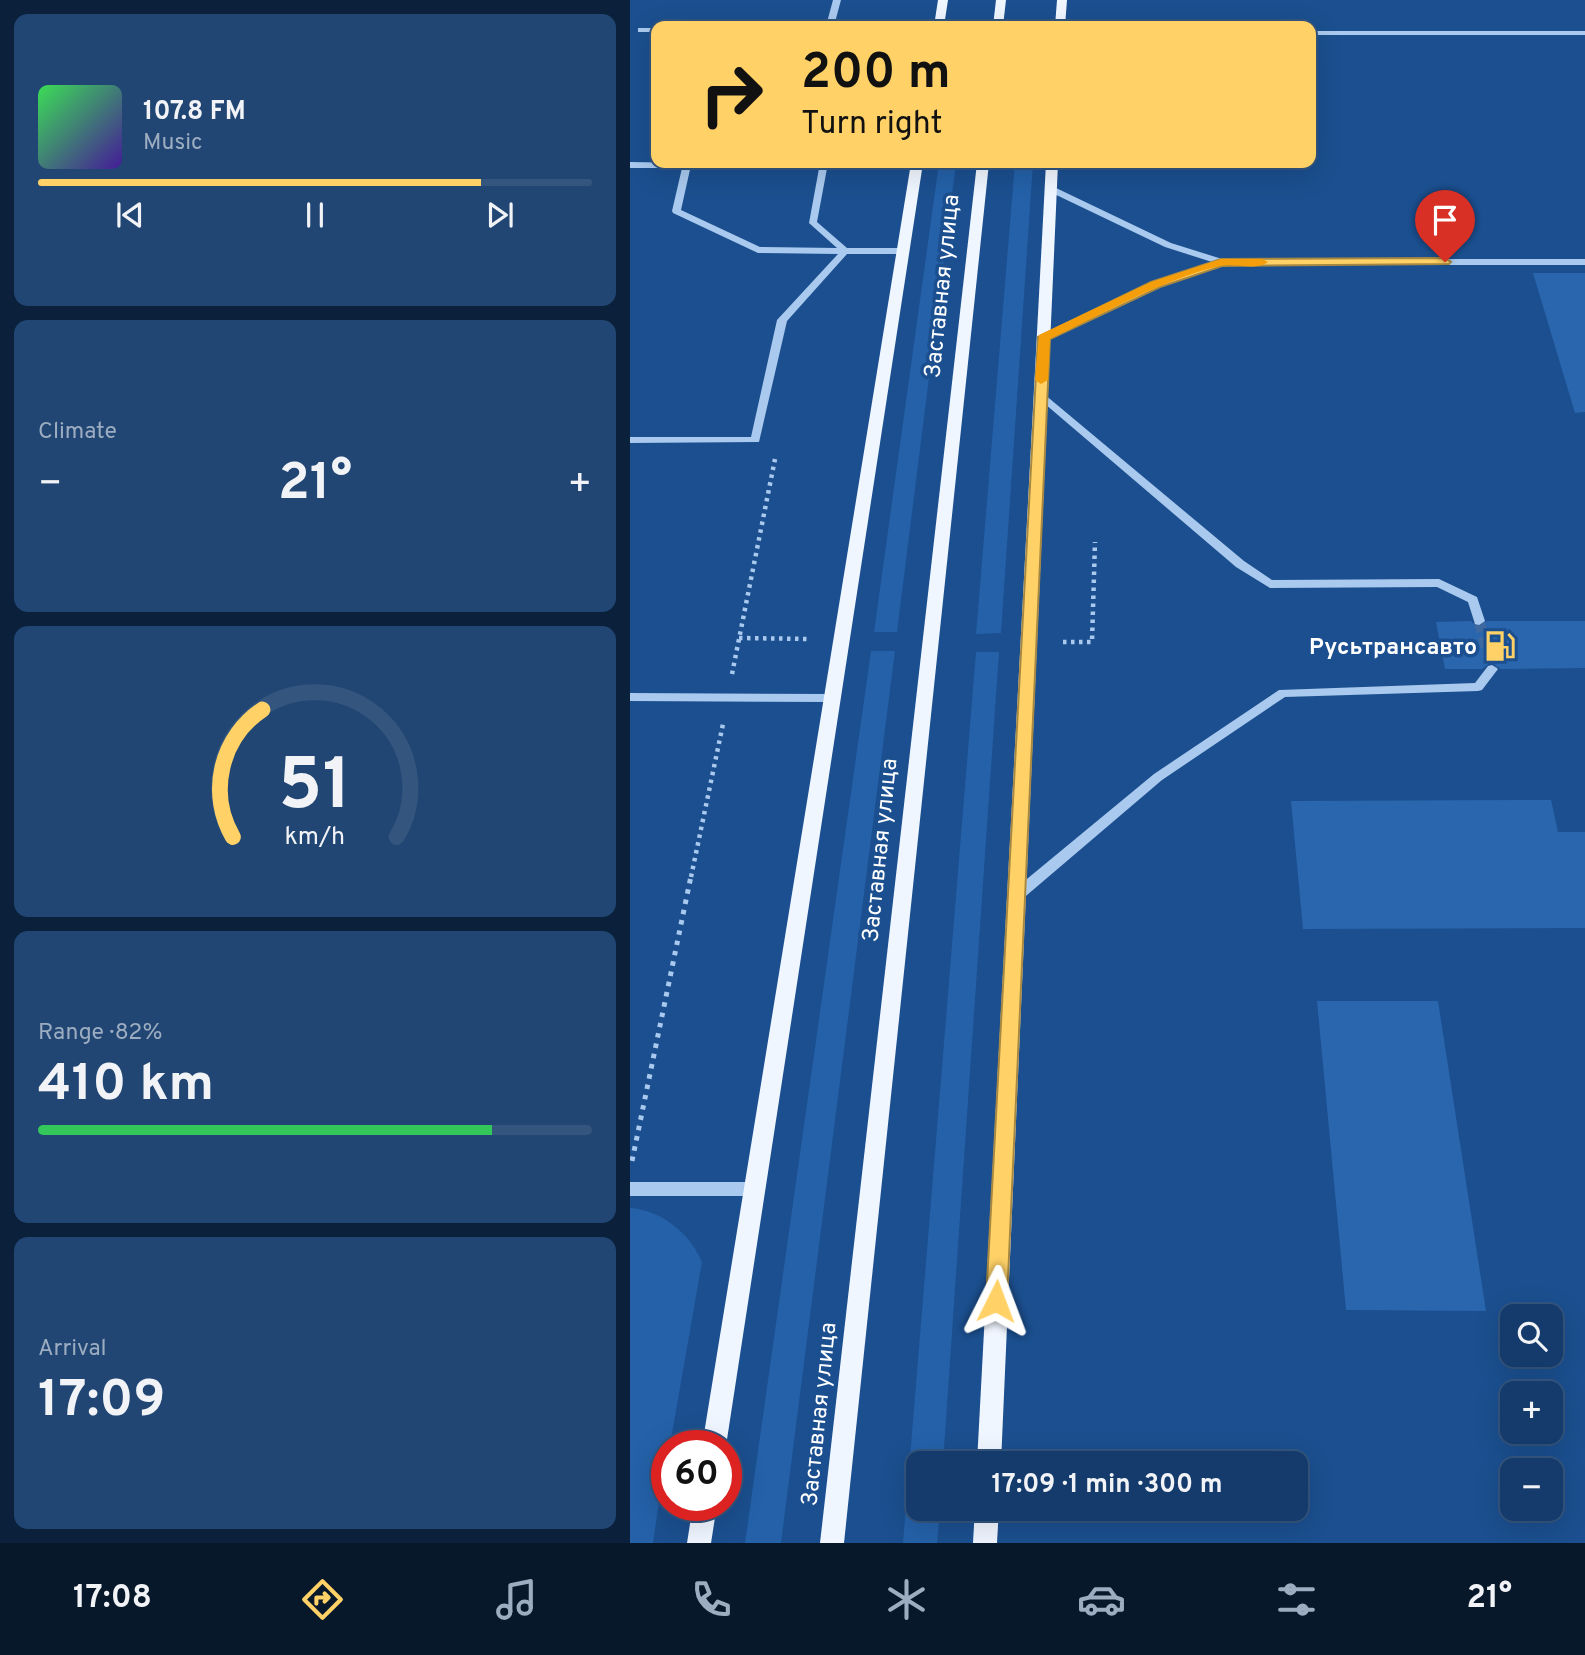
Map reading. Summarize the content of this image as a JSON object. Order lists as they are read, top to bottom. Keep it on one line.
{"streets":{"main road":["Заставная улица"]},"places":{"fuel station":["Русьтрансавто"]},"page":{"turn":["200 m","Turn right"],"song":["107.8 FM","Music"],"tile":["Climate",["Range · 82%","410 km"],["Arrival","17:09"]],"heat":["−","21°","+"],"map_buttons":["+","−"],"limit":"60","trip":"17:09 · 1 min · 300 m","tabs":["17:08","21°"],"gauge":["51","km/h"]}}
